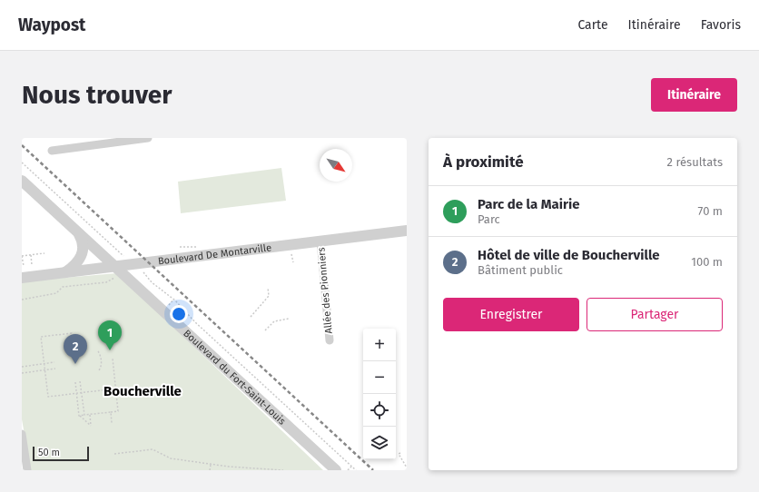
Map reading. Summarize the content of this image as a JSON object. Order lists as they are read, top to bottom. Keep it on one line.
{"streets":{"street":["Boulevard De Montarville","Allée des Pionniers","Boulevard du Fort-Saint-Louis"]},"crossings":[["Boulevard De Montarville","Allée des Pionniers"],["Boulevard De Montarville","Boulevard du Fort-Saint-Louis"]],"districts":["Boucherville"],"scale_bar":"50 m","north":"bottom right","page":{"header":"Waypost","nav":["Carte","Itinéraire","Favoris"],"buttons":["Itinéraire",["Enregistrer","Partager"]],"title":"Nous trouver","heading":["À proximité","2 résultats"],"list":[{"mark":"1","name":"Parc de la Mairie","note":"Parc","value":"70 m"},{"mark":"2","name":"Hôtel de ville de Boucherville","note":"Bâtiment public","value":"100 m"}],"pins":["1","2"],"map_buttons":["+","−"],"scale":"50 m"}}
